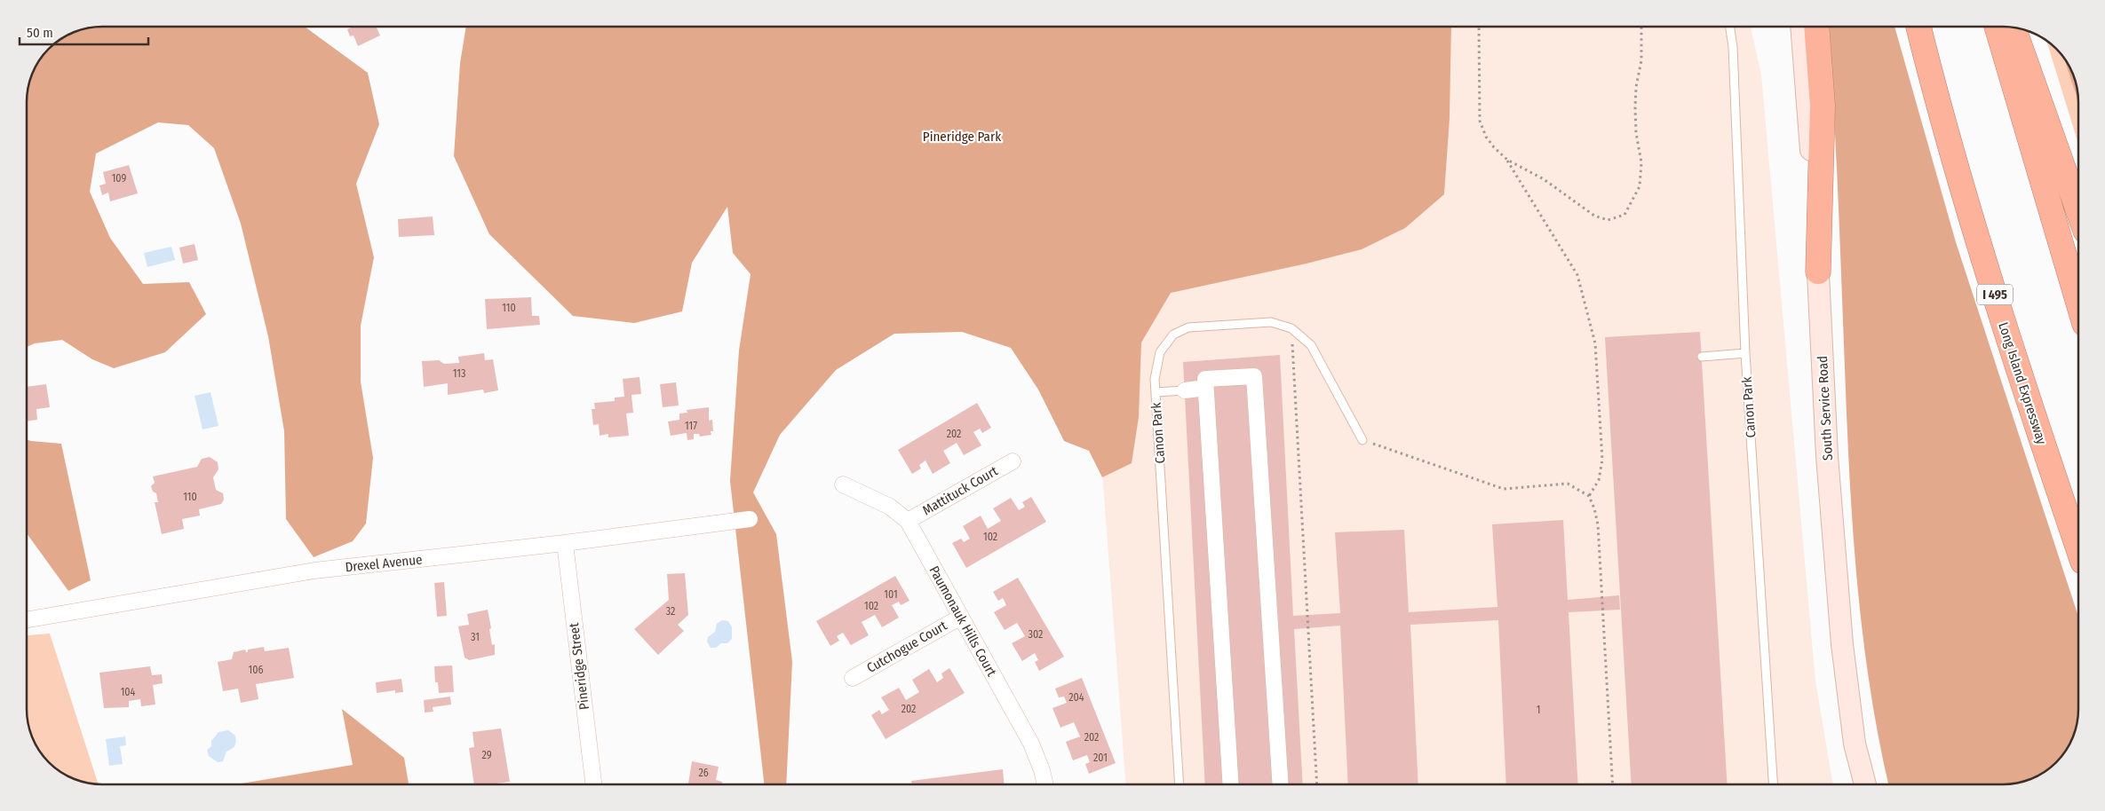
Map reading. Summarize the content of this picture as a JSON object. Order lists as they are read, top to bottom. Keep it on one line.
{"streets":{"highway":["I 495","Long Island Expressway"],"main road":["South Service Road"],"street":["Mattituck Court","Drexel Avenue","Paumonauk Hills Court","Cutchogue Court","Pineridge Street"],"lane":["Canon Park"]},"crossings":[["Mattituck Court","Paumonauk Hills Court"],["Drexel Avenue","Pineridge Street"],["Paumonauk Hills Court","Cutchogue Court"]],"parks":["Pineridge Park"],"house_numbers":["109","110","113","117","202","110","102","101","102","32","302","31","106","104","204","202","1","202","29","201","26"],"scale_bar":"50 m"}
